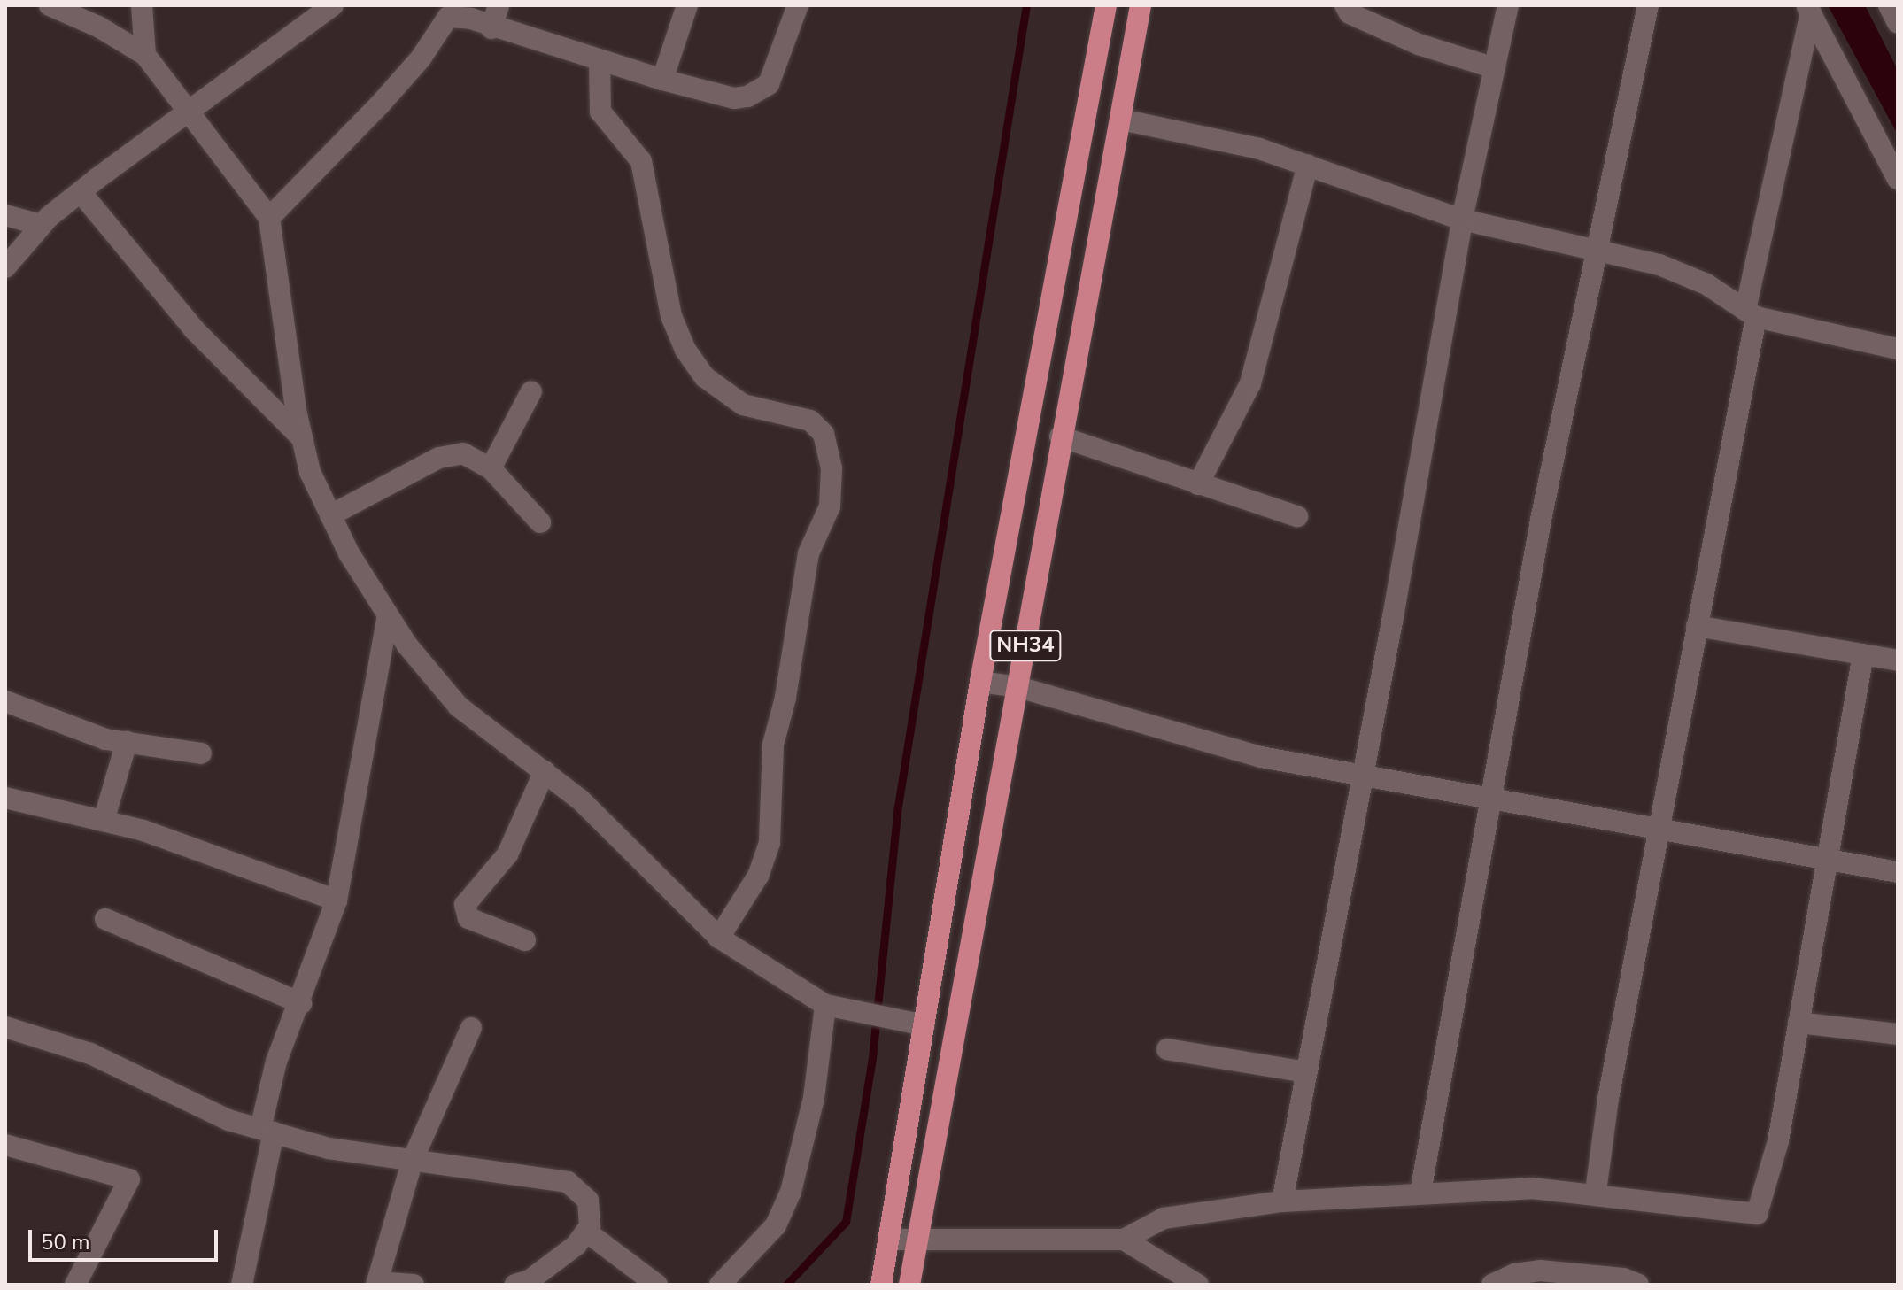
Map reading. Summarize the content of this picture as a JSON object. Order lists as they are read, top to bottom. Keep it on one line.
{"streets":{"highway":["NH34"]},"scale_bar":"50 m"}
